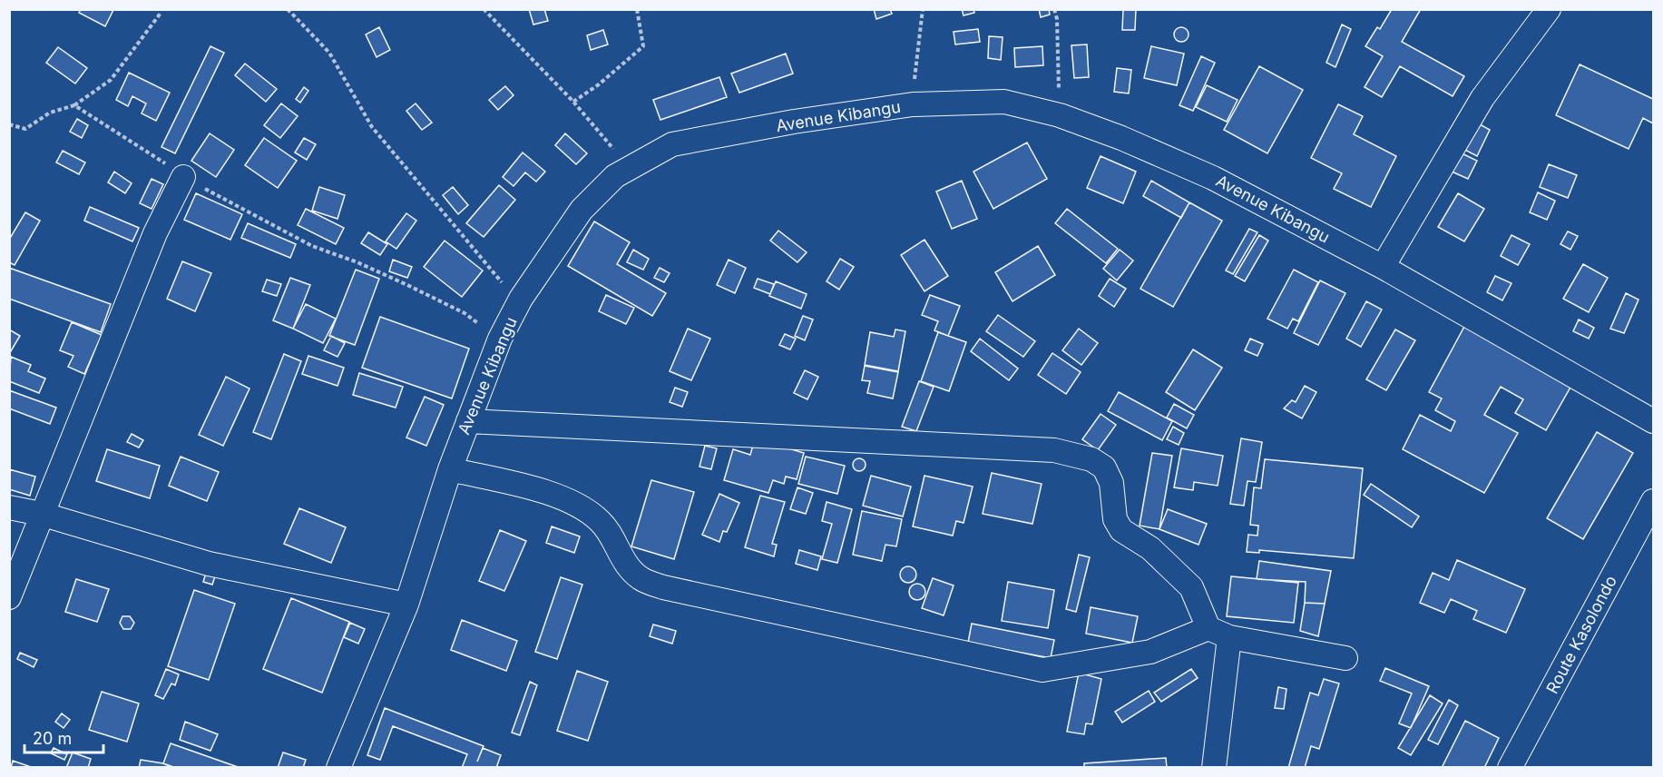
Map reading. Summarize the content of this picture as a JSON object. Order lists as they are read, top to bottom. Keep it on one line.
{"streets":{"street":["Avenue Kibangu","Route Kasolondo"]},"scale_bar":"20 m"}
